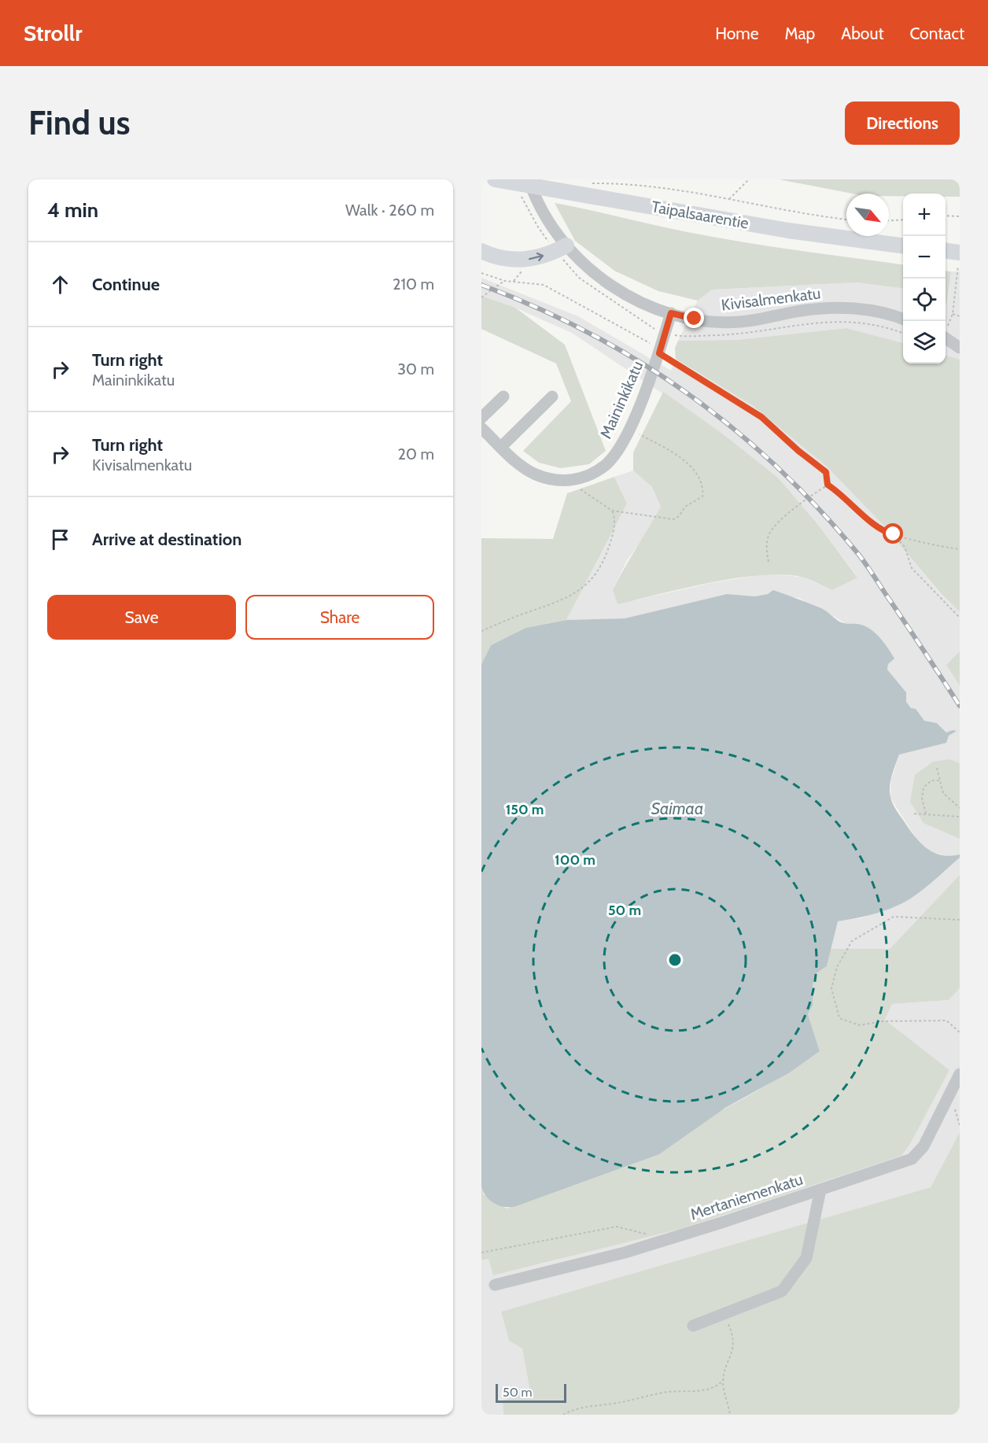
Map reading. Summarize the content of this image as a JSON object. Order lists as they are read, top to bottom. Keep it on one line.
{"streets":{"main road":["Taipalsaarentie"],"street":["Kivisalmenkatu","Maininkikatu","Mertaniemenkatu"]},"crossings":[["Kivisalmenkatu","Maininkikatu"]],"water":["Saimaa"],"scale_bar":"50 m","north":"bottom right","page":{"header":"Strollr","nav":["Home","Map","About","Contact"],"buttons":["Directions",["Save","Share"]],"title":"Find us","heading":["4 min","Walk · 260 m"],"map_buttons":["+","−"],"list":[["Continue","210 m"],["Turn right","Maininkikatu","30 m"],["Turn right","Kivisalmenkatu","20 m"],"Arrive at destination"],"scale":"50 m"},"rings":["150 m","100 m","50 m"]}
